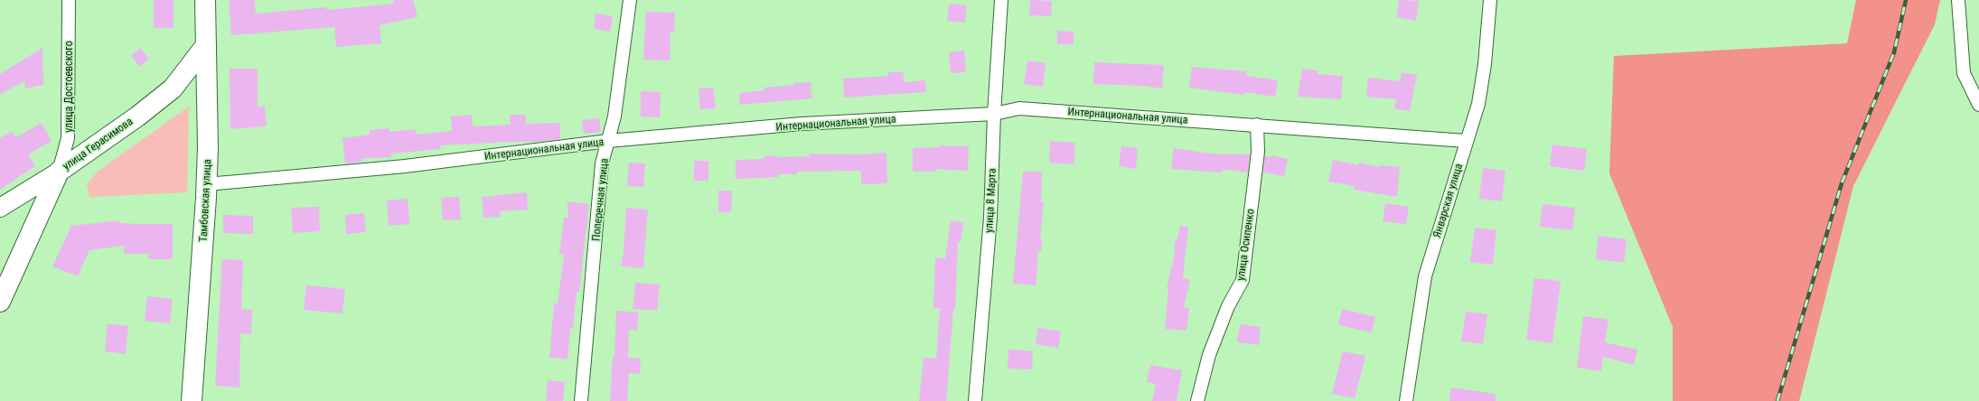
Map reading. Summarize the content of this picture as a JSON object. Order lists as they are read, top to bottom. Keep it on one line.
{"streets":{"main road":["улица Герасимова","Тамбовская улица"],"street":["улица Достоевского","Интернациональная улица","Поперечная улица","улица 8 Марта","Январская улица","улица Осипенко"]},"crossings":[["улица Достоевского","улица Герасимова"],["Интернациональная улица","Поперечная улица"],["Интернациональная улица","Тамбовская улица"],["Интернациональная улица","улица 8 Марта"],["Интернациональная улица","Январская улица"],["Интернациональная улица","улица Осипенко"],["улица Герасимова","Тамбовская улица"]]}
